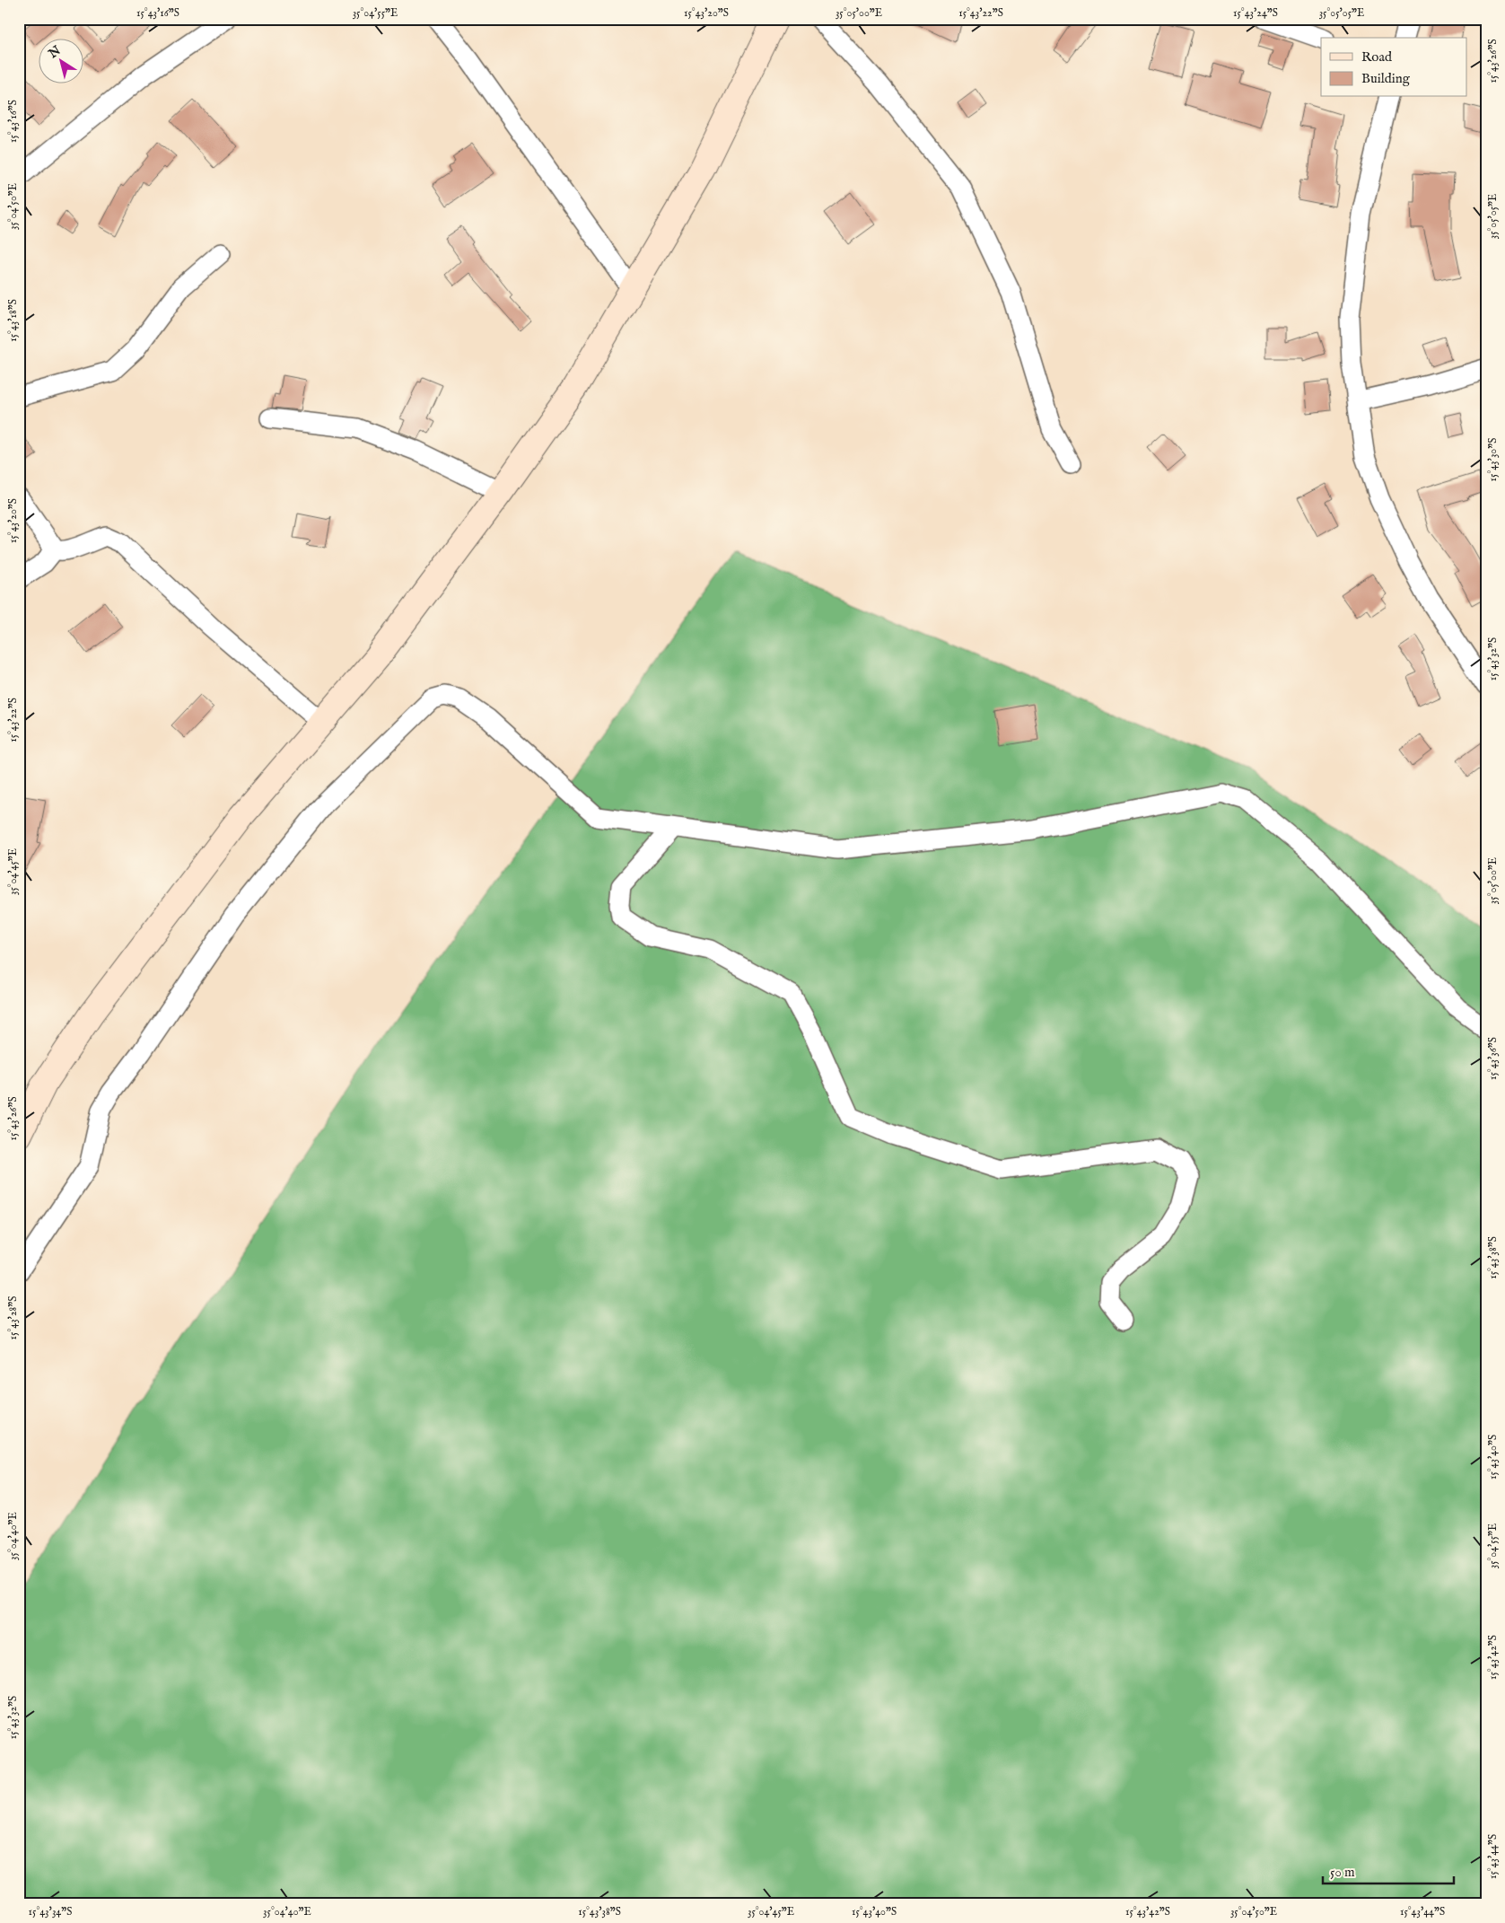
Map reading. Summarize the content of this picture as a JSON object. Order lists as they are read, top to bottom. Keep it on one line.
{"legend":["Road","Building"],"scale_bar":"50 m","north":"top left","coordinates":["15°43'16\"S","35°04'55\"E","15°43'20\"S","35°05'00\"E","15°43'22\"S","15°43'24\"S","35°05'05\"E","15°43'26\"S","35°04'50\"E","15°43'18\"S","15°43'30\"S","15°43'32\"S","35°04'45\"E","15°43'36\"S","15°43'38\"S","15°43'28\"S","15°43'40\"S","35°04'40\"E","15°43'42\"S","15°43'44\"S","15°43'34\"S"]}
